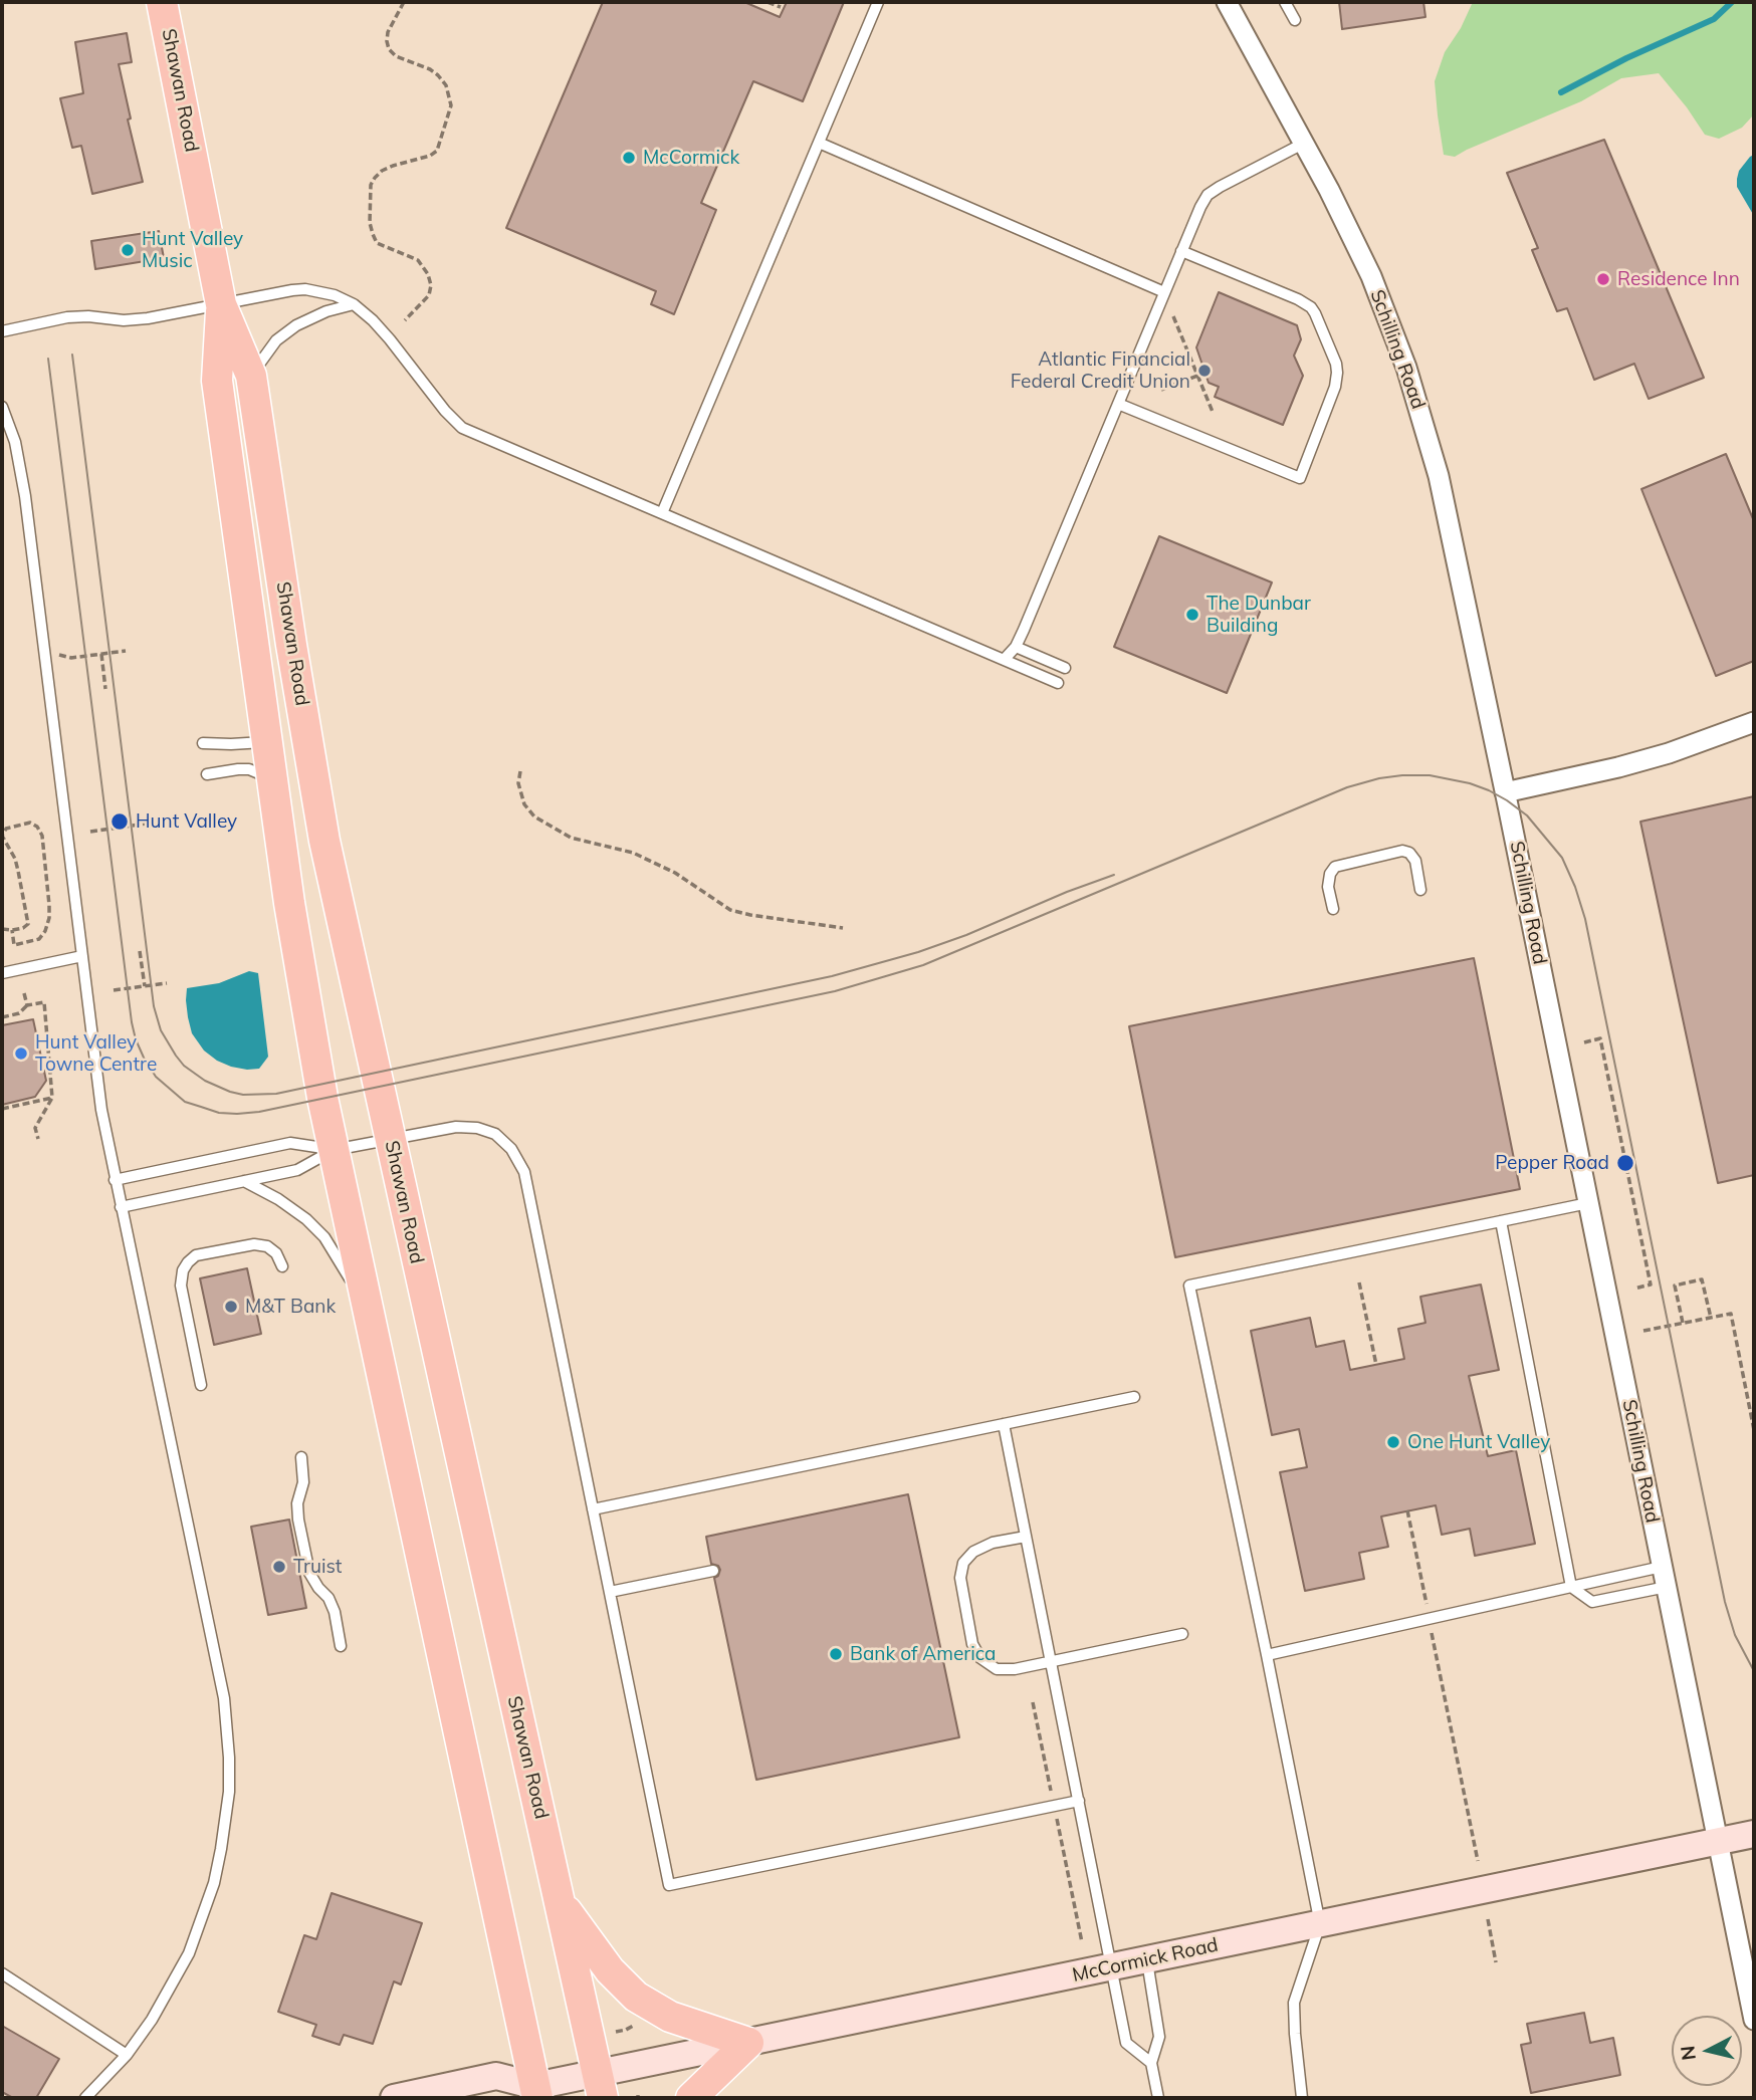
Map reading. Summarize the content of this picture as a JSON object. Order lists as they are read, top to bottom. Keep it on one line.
{"streets":{"main road":["Shawan Road","McCormick Road"],"street":["Schilling Road"]},"crossings":[["Shawan Road","McCormick Road"],["Schilling Road","McCormick Road"]],"places":["McCormick","Hunt Valley Music","Residence Inn","Atlantic Financial Federal Credit Union","The Dunbar Building","Hunt Valley","Hunt Valley Towne Centre","Pepper Road","M&T Bank","One Hunt Valley","Truist","Bank of America"],"north":"left"}
